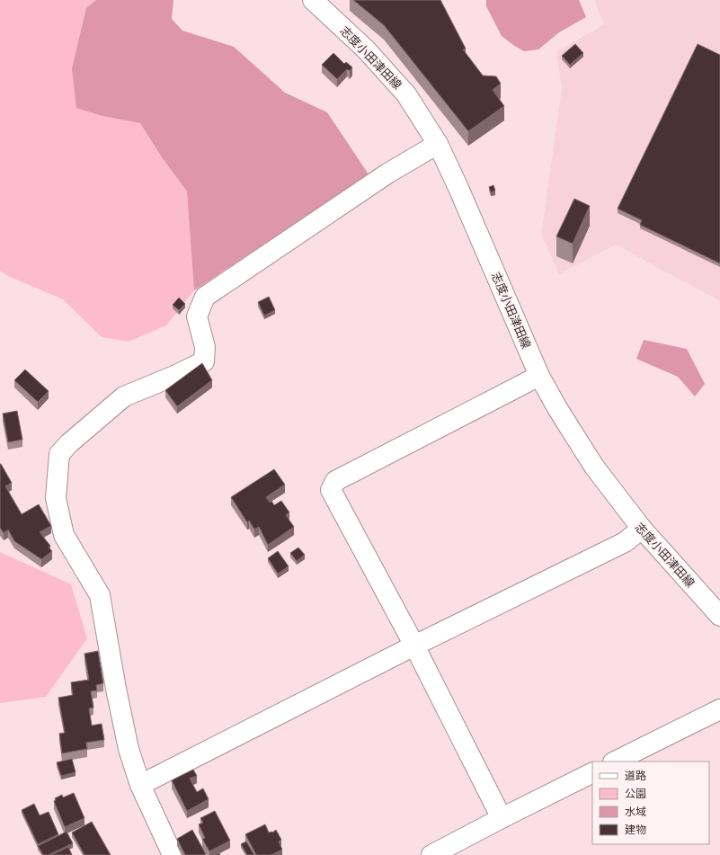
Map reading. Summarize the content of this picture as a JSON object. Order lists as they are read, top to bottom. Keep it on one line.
{"streets":{"street":["志度小田津田線"]},"legend":["道路","公園","水域","建物"]}
